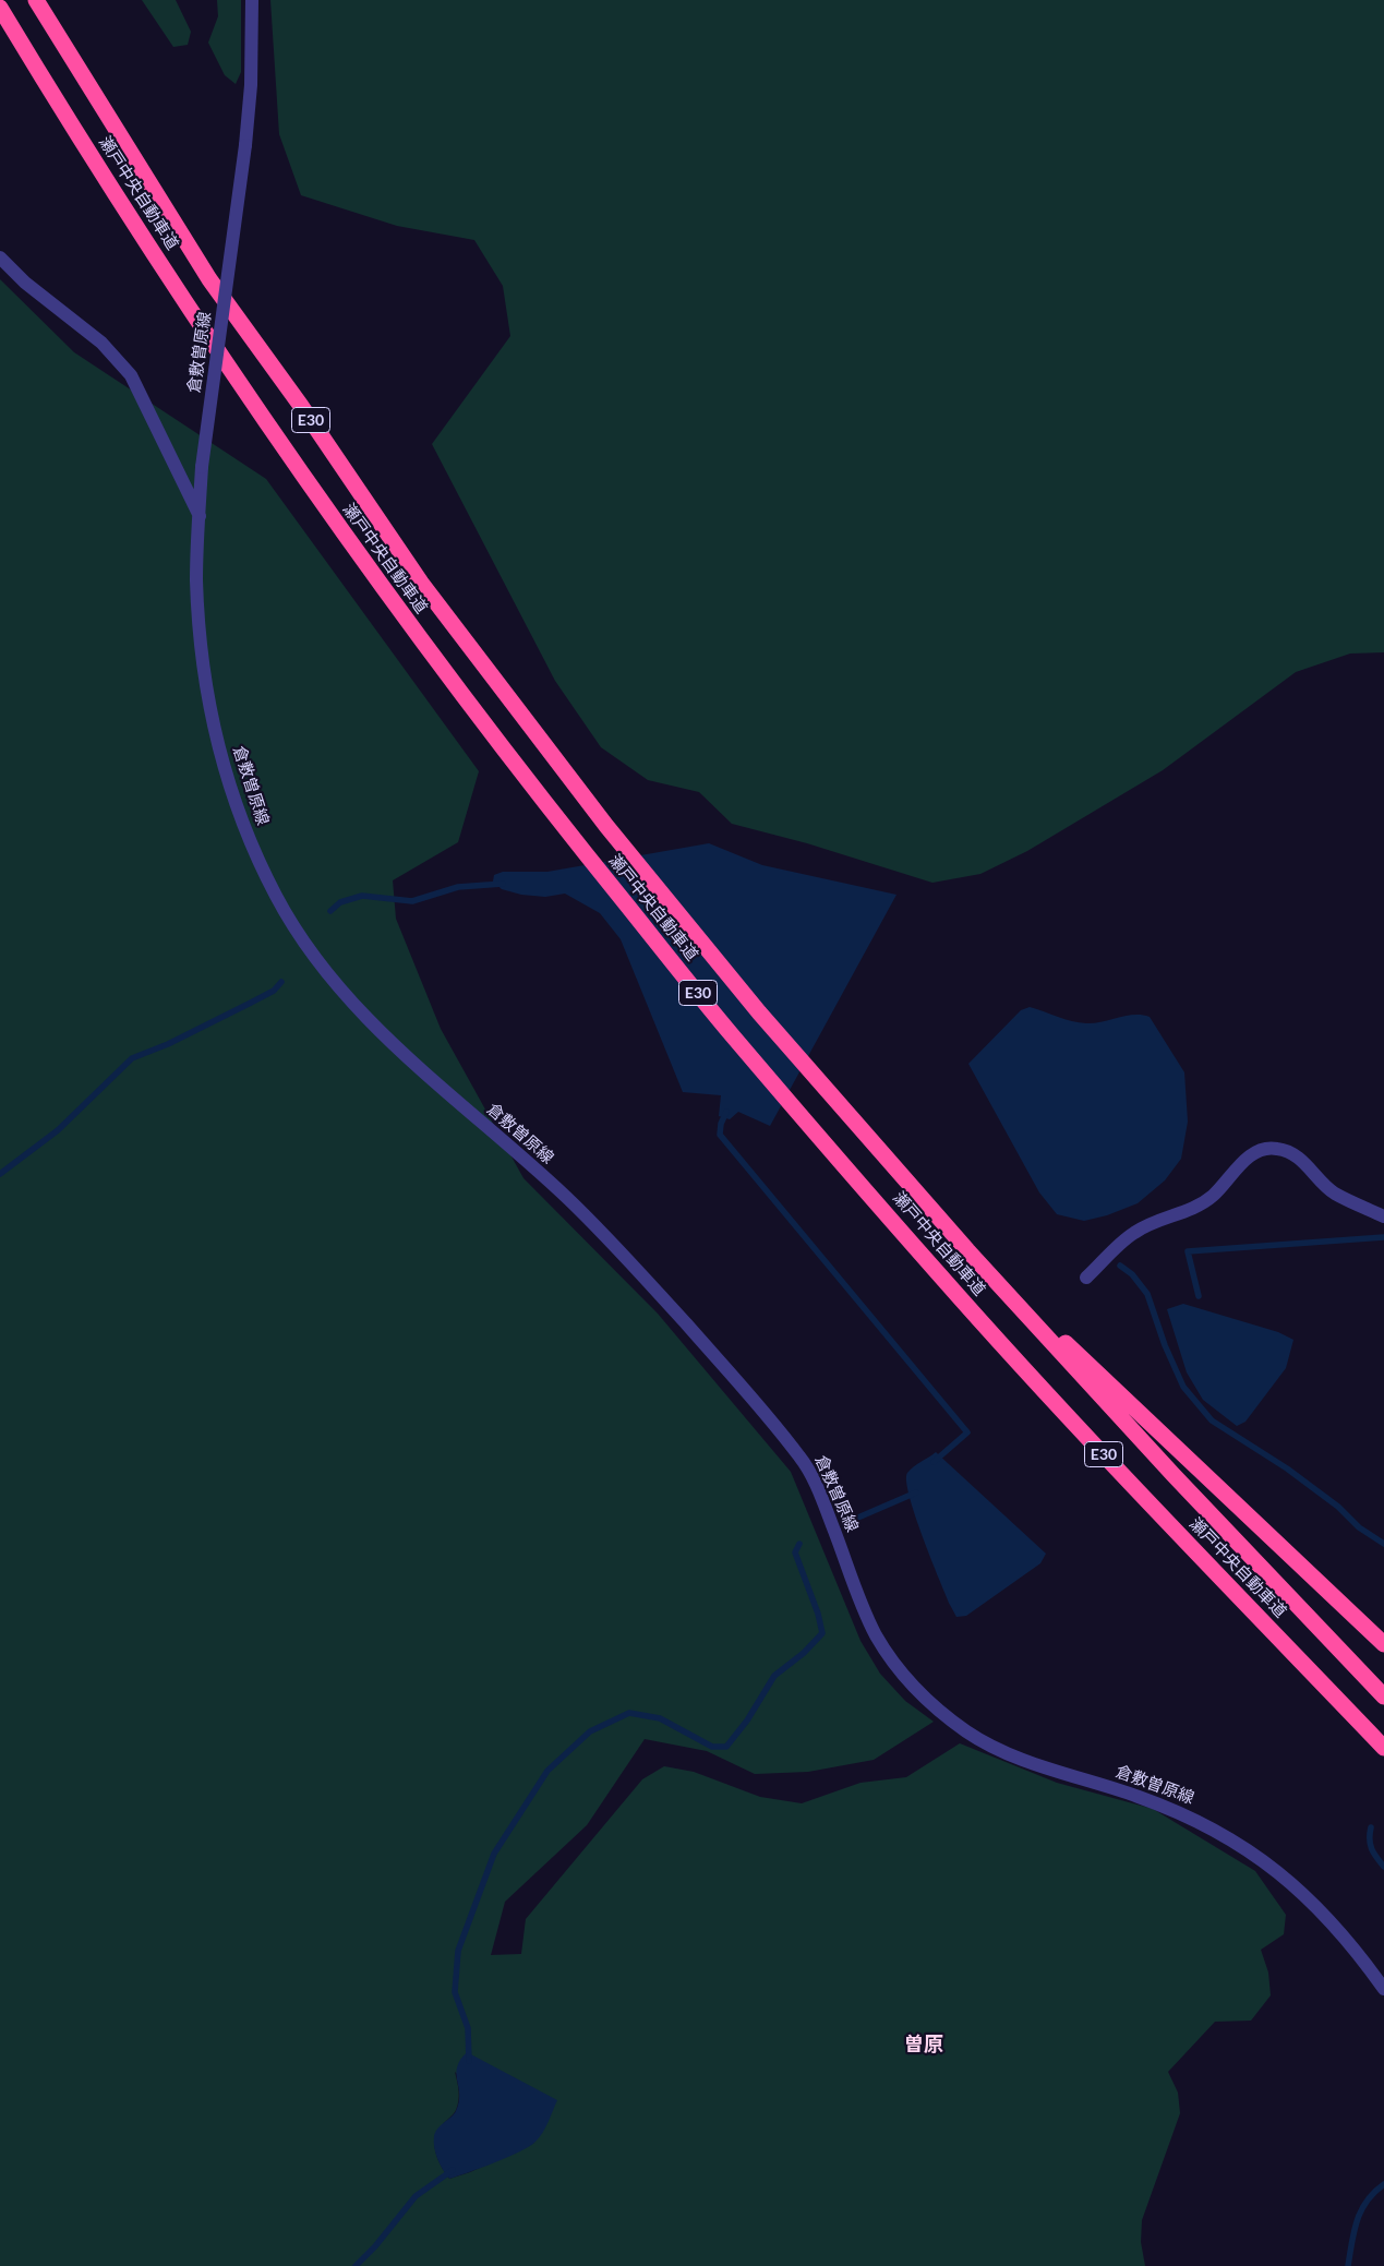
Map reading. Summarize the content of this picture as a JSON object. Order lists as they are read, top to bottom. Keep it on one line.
{"streets":{"highway":["瀬戸中央自動車道","E30"],"street":["倉敷曽原線"]},"districts":["曽原"]}
